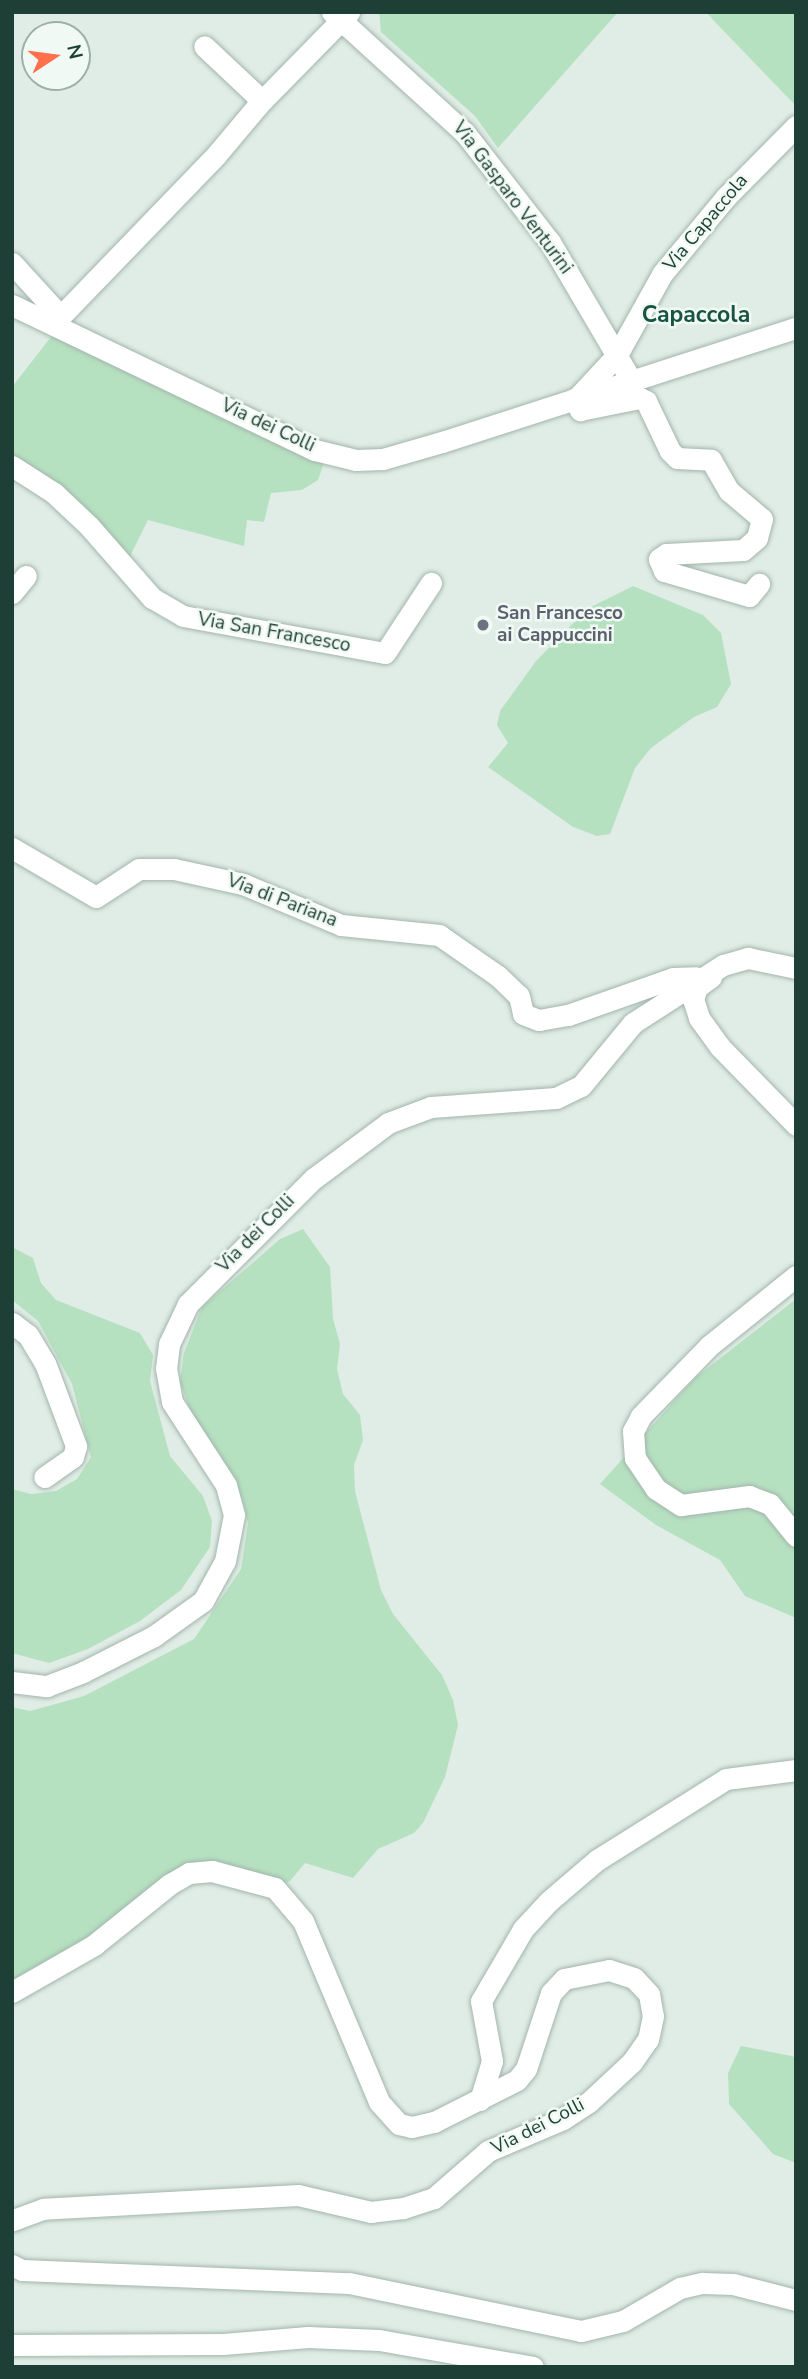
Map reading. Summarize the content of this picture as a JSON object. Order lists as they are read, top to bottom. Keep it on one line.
{"streets":{"street":["Via Gasparo Venturini","Via Capaccola","Via dei Colli","Via San Francesco","Via di Pariana"]},"crossings":[["Via Gasparo Venturini","Via Capaccola"],["Via Gasparo Venturini","Via dei Colli"],["Via Capaccola","Via dei Colli"],["Via dei Colli","Via di Pariana"]],"districts":["Capaccola"],"places":["San Francesco ai Cappuccini"],"north":"right"}
